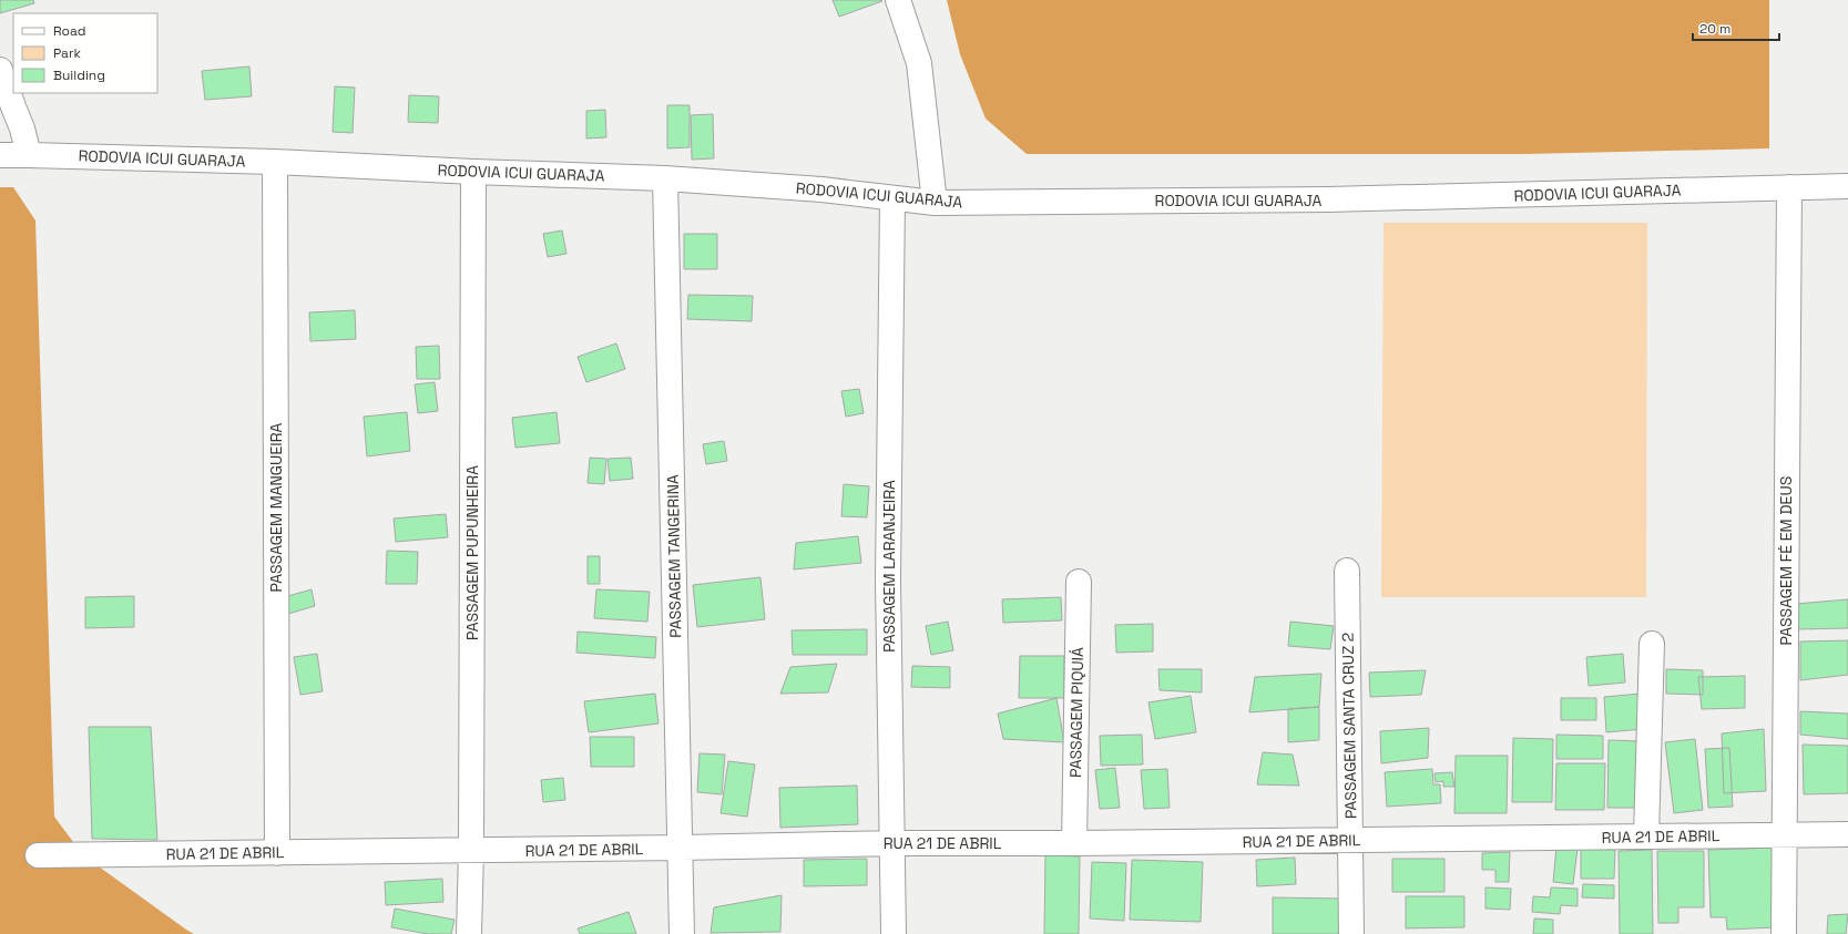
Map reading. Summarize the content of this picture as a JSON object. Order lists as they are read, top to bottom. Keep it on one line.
{"streets":{"street":["RODOVIA ICUI GUARAJA","PASSAGEM MANGUEIRA","PASSAGEM PUPUNHEIRA","PASSAGEM TANGERINA","PASSAGEM FÉ EM DEUS","PASSAGEM LARANJEIRA","PASSAGEM PIQUIÁ","PASSAGEM SANTA CRUZ 2","RUA 21 DE ABRIL"]},"crossings":[["RODOVIA ICUI GUARAJA","PASSAGEM MANGUEIRA"],["RODOVIA ICUI GUARAJA","PASSAGEM PUPUNHEIRA"],["RODOVIA ICUI GUARAJA","PASSAGEM TANGERINA"],["RODOVIA ICUI GUARAJA","PASSAGEM FÉ EM DEUS"],["RODOVIA ICUI GUARAJA","PASSAGEM LARANJEIRA"],["PASSAGEM MANGUEIRA","RUA 21 DE ABRIL"],["PASSAGEM PUPUNHEIRA","RUA 21 DE ABRIL"],["PASSAGEM TANGERINA","RUA 21 DE ABRIL"],["PASSAGEM FÉ EM DEUS","RUA 21 DE ABRIL"],["PASSAGEM LARANJEIRA","RUA 21 DE ABRIL"],["PASSAGEM PIQUIÁ","RUA 21 DE ABRIL"],["PASSAGEM SANTA CRUZ 2","RUA 21 DE ABRIL"]],"legend":["Road","Park","Building"],"scale_bar":"20 m"}
